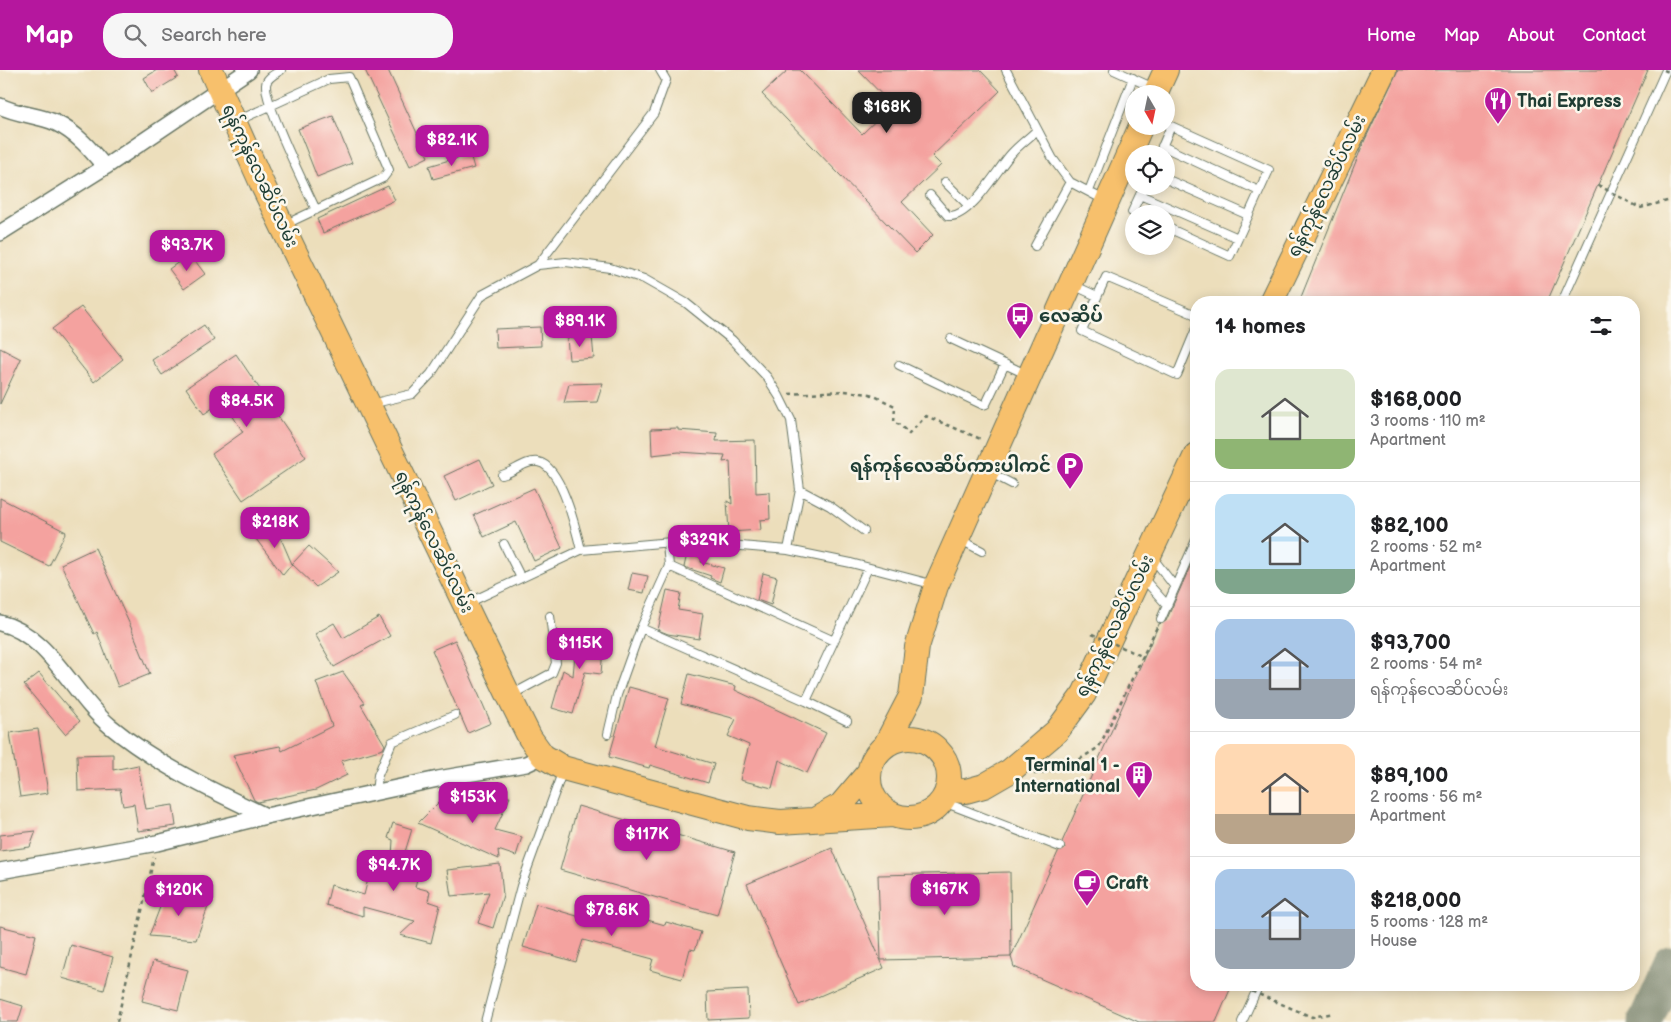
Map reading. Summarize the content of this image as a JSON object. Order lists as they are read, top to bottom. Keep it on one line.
{"streets":{"main road":["ရန်ကုန်လေဆိပ်လမ်း"]},"places":{"restaurant":["Thai Express"],"bus stop":["လေဆိပ်"],"parking":["ရန်ကုန်လေဆိပ်ကားပါကင်"],"building":["Terminal 1 - International"],"cafe":["Craft"]},"north":"bottom","page":{"header":"Map","search":"Search here","nav":["Home","Map","About","Contact"],"price":["$168K","$82.1K","$93.7K","$89.1K","$84.5K","$218K","$329K","$115K","$153K","$117K","$94.7K","$167K","$120K","$78.6K"],"heading":"14 homes","list":[{"name":"$168,000","note":"3 rooms · 110 m² · Apartment"},{"name":"$82,100","note":"2 rooms · 52 m² · Apartment"},{"name":"$93,700","note":"2 rooms · 54 m² · ရန်ကုန်လေဆိပ်လမ်း"},{"name":"$89,100","note":"2 rooms · 56 m² · Apartment"},{"name":"$218,000","note":"5 rooms · 128 m² · House"}]}}
